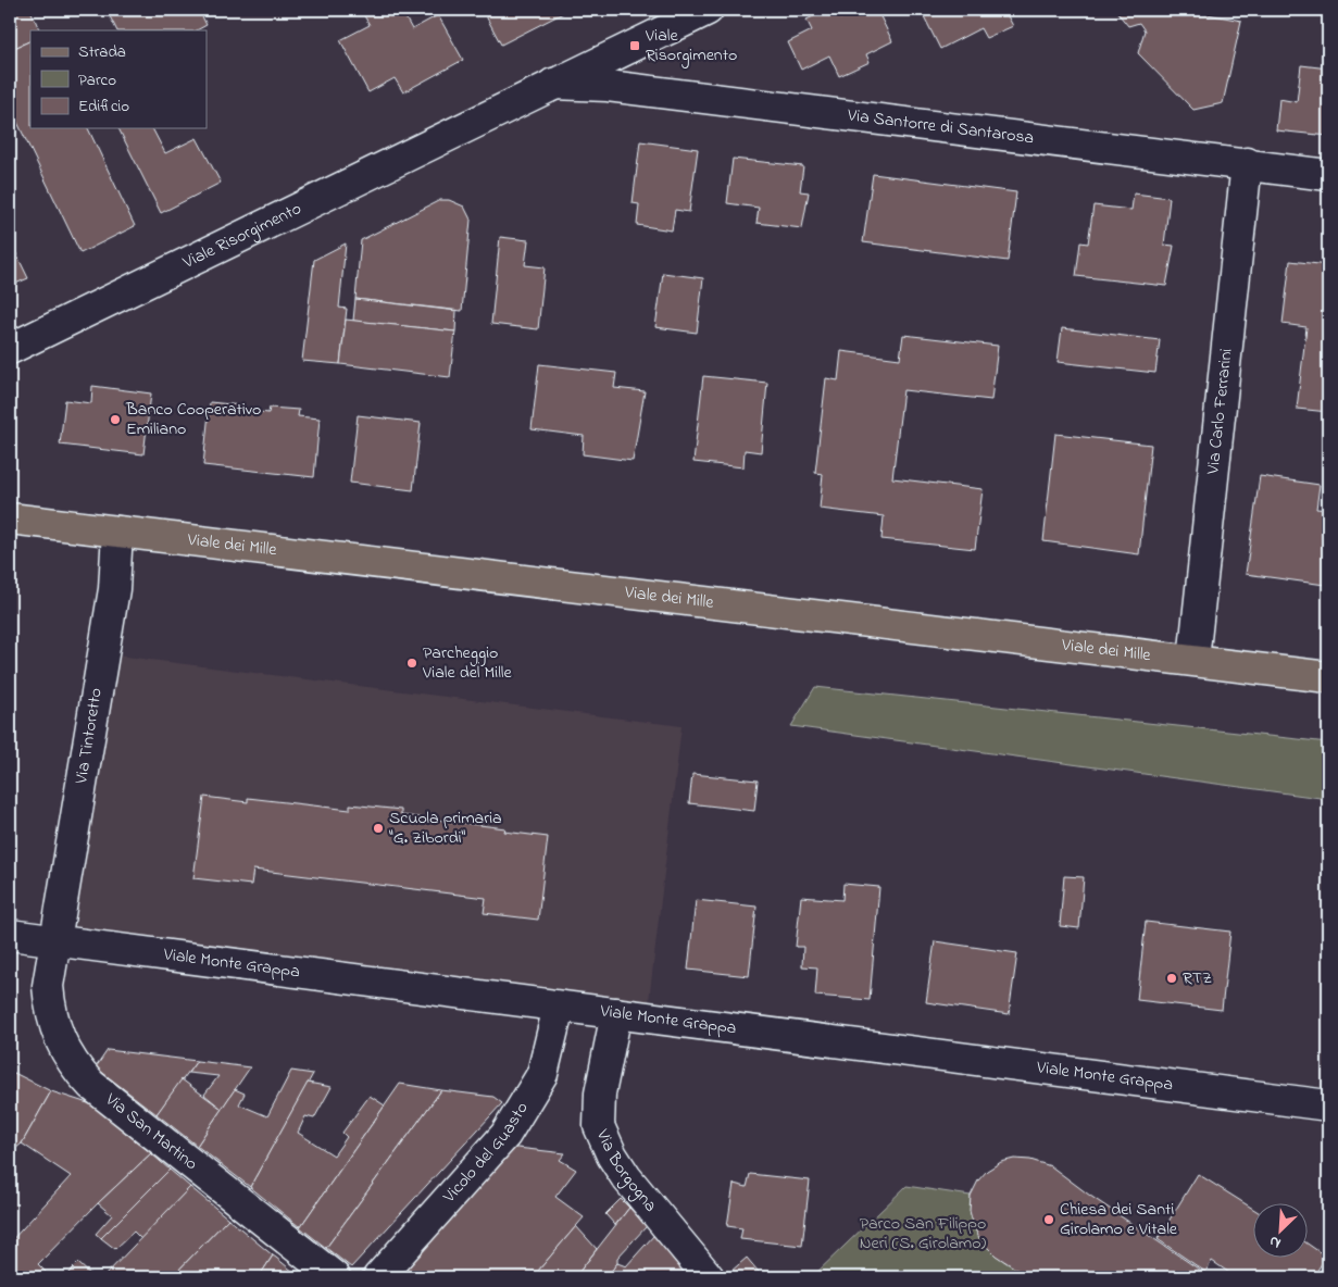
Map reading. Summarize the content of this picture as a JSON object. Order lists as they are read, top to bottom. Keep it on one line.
{"streets":{"main road":["Viale dei Mille"],"street":["Via Santorre di Santarosa","Viale Risorgimento","Via Carlo Ferrarini","Via Tintoretto","Viale Monte Grappa","Via San Martino","Vicolo del Guasto","Via Borgogna"]},"crossings":[["Via Santorre di Santarosa","Viale Risorgimento"],["Via Santorre di Santarosa","Via Carlo Ferrarini"],["Via Carlo Ferrarini","Viale dei Mille"],["Viale dei Mille","Via Tintoretto"],["Via Tintoretto","Viale Monte Grappa"],["Via Tintoretto","Via San Martino"],["Viale Monte Grappa","Via San Martino"],["Viale Monte Grappa","Vicolo del Guasto"],["Viale Monte Grappa","Via Borgogna"]],"parks":["Parco San Filippo Neri (S. Girolamo)"],"places":{"transit":["Viale Risorgimento"],"other":["Banco Cooperativo Emiliano","Parcheggio Viale del Mille","Scuola primaria \"G. Zibordi\"","RTZ","Chiesa dei Santi Girolamo e Vitale"]},"legend":["Strada","Parco","Edificio"],"north":"bottom left"}
